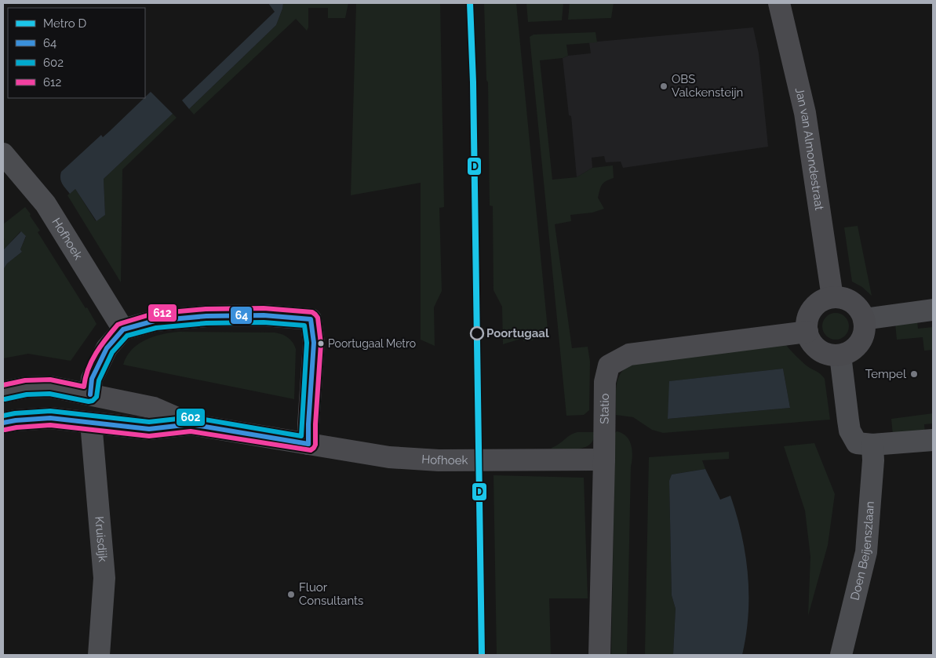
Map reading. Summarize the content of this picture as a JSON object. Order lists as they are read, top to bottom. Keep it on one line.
{"streets":{"street":["Jan van Almondestraat","Hofhoek","Statio","Kruisdijk","Doen Beijenszlaan"]},"crossings":[["Jan van Almondestraat","Statio"],["Hofhoek","Statio"],["Hofhoek","Kruisdijk"]],"places":["OBS Valckensteijn","Poortugaal","Poortugaal Metro","Tempel","Fluor Consultants"],"lines":["metro line D","transit line 612","transit line 64","transit line 602"],"legend":["Metro D","64","602","612"]}
